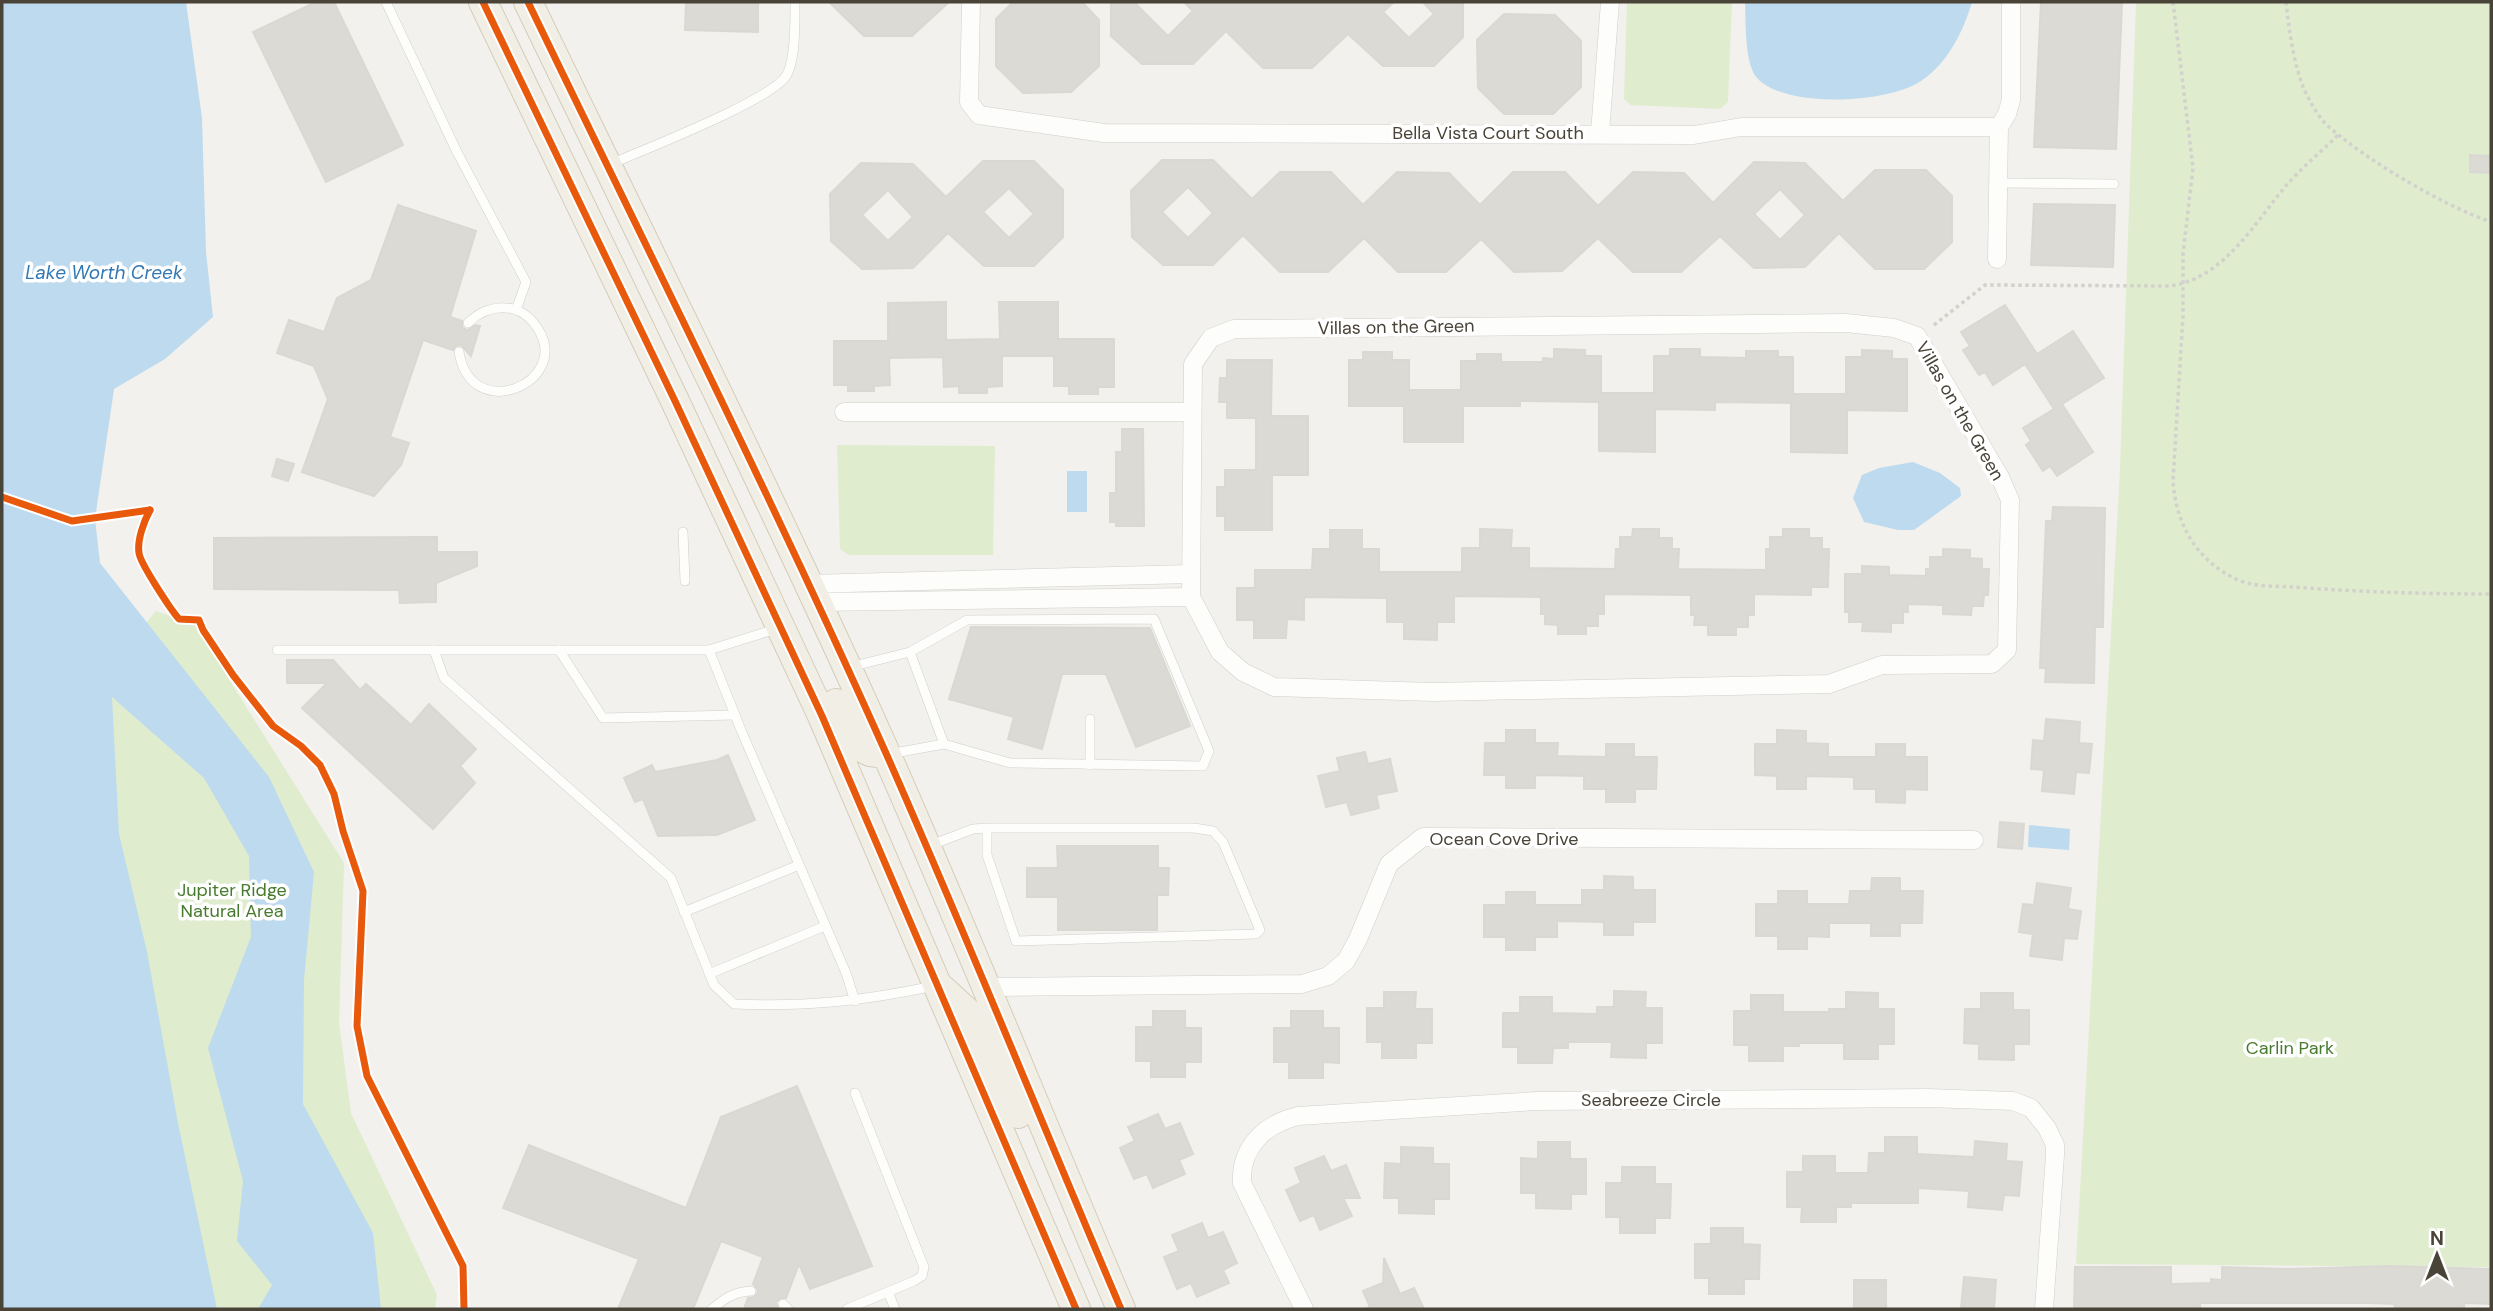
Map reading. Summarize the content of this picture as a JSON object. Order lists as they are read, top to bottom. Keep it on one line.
{"streets":{"street":["Bella Vista Court South","Villas on the Green","Ocean Cove Drive","Seabreeze Circle"]},"water":["Lake Worth Creek"],"parks":["Jupiter Ridge Natural Area","Carlin Park"],"north":"top"}
